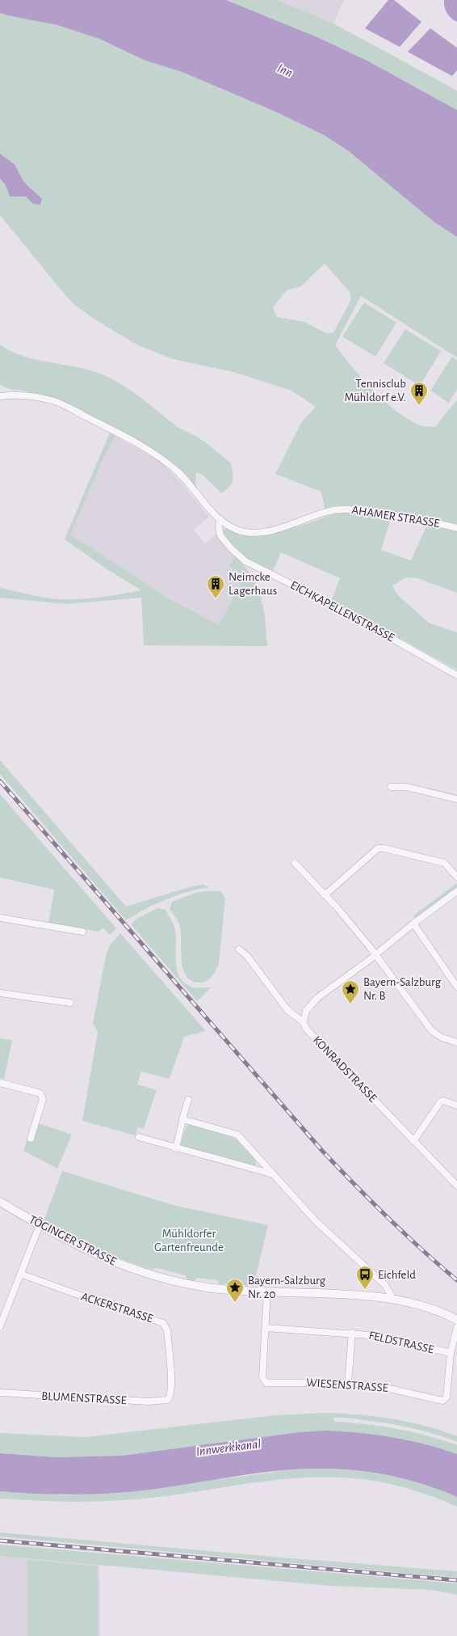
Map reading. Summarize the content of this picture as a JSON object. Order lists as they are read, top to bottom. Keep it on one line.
{"streets":{"street":["AHAMER STRASSE","EICHKAPELLENSTRASSE","KONRADSTRASSE","TÖGINGER STRASSE","ACKERSTRASSE","FELDSTRASSE","WIESENSTRASSE","BLUMENSTRASSE"]},"crossings":[["AHAMER STRASSE","EICHKAPELLENSTRASSE"],["TÖGINGER STRASSE","WIESENSTRASSE"],["ACKERSTRASSE","BLUMENSTRASSE"],["FELDSTRASSE","WIESENSTRASSE"]],"water":["Inn","Innwerkkanal"],"parks":["Mühldorfer Gartenfreunde"],"places":{"building":["Tennisclub Mühldorf e.V.","Neimcke Lagerhaus"],"place":["Bayern-Salzburg Nr. B","Bayern-Salzburg Nr. 20"],"bus stop":["Eichfeld"]}}
